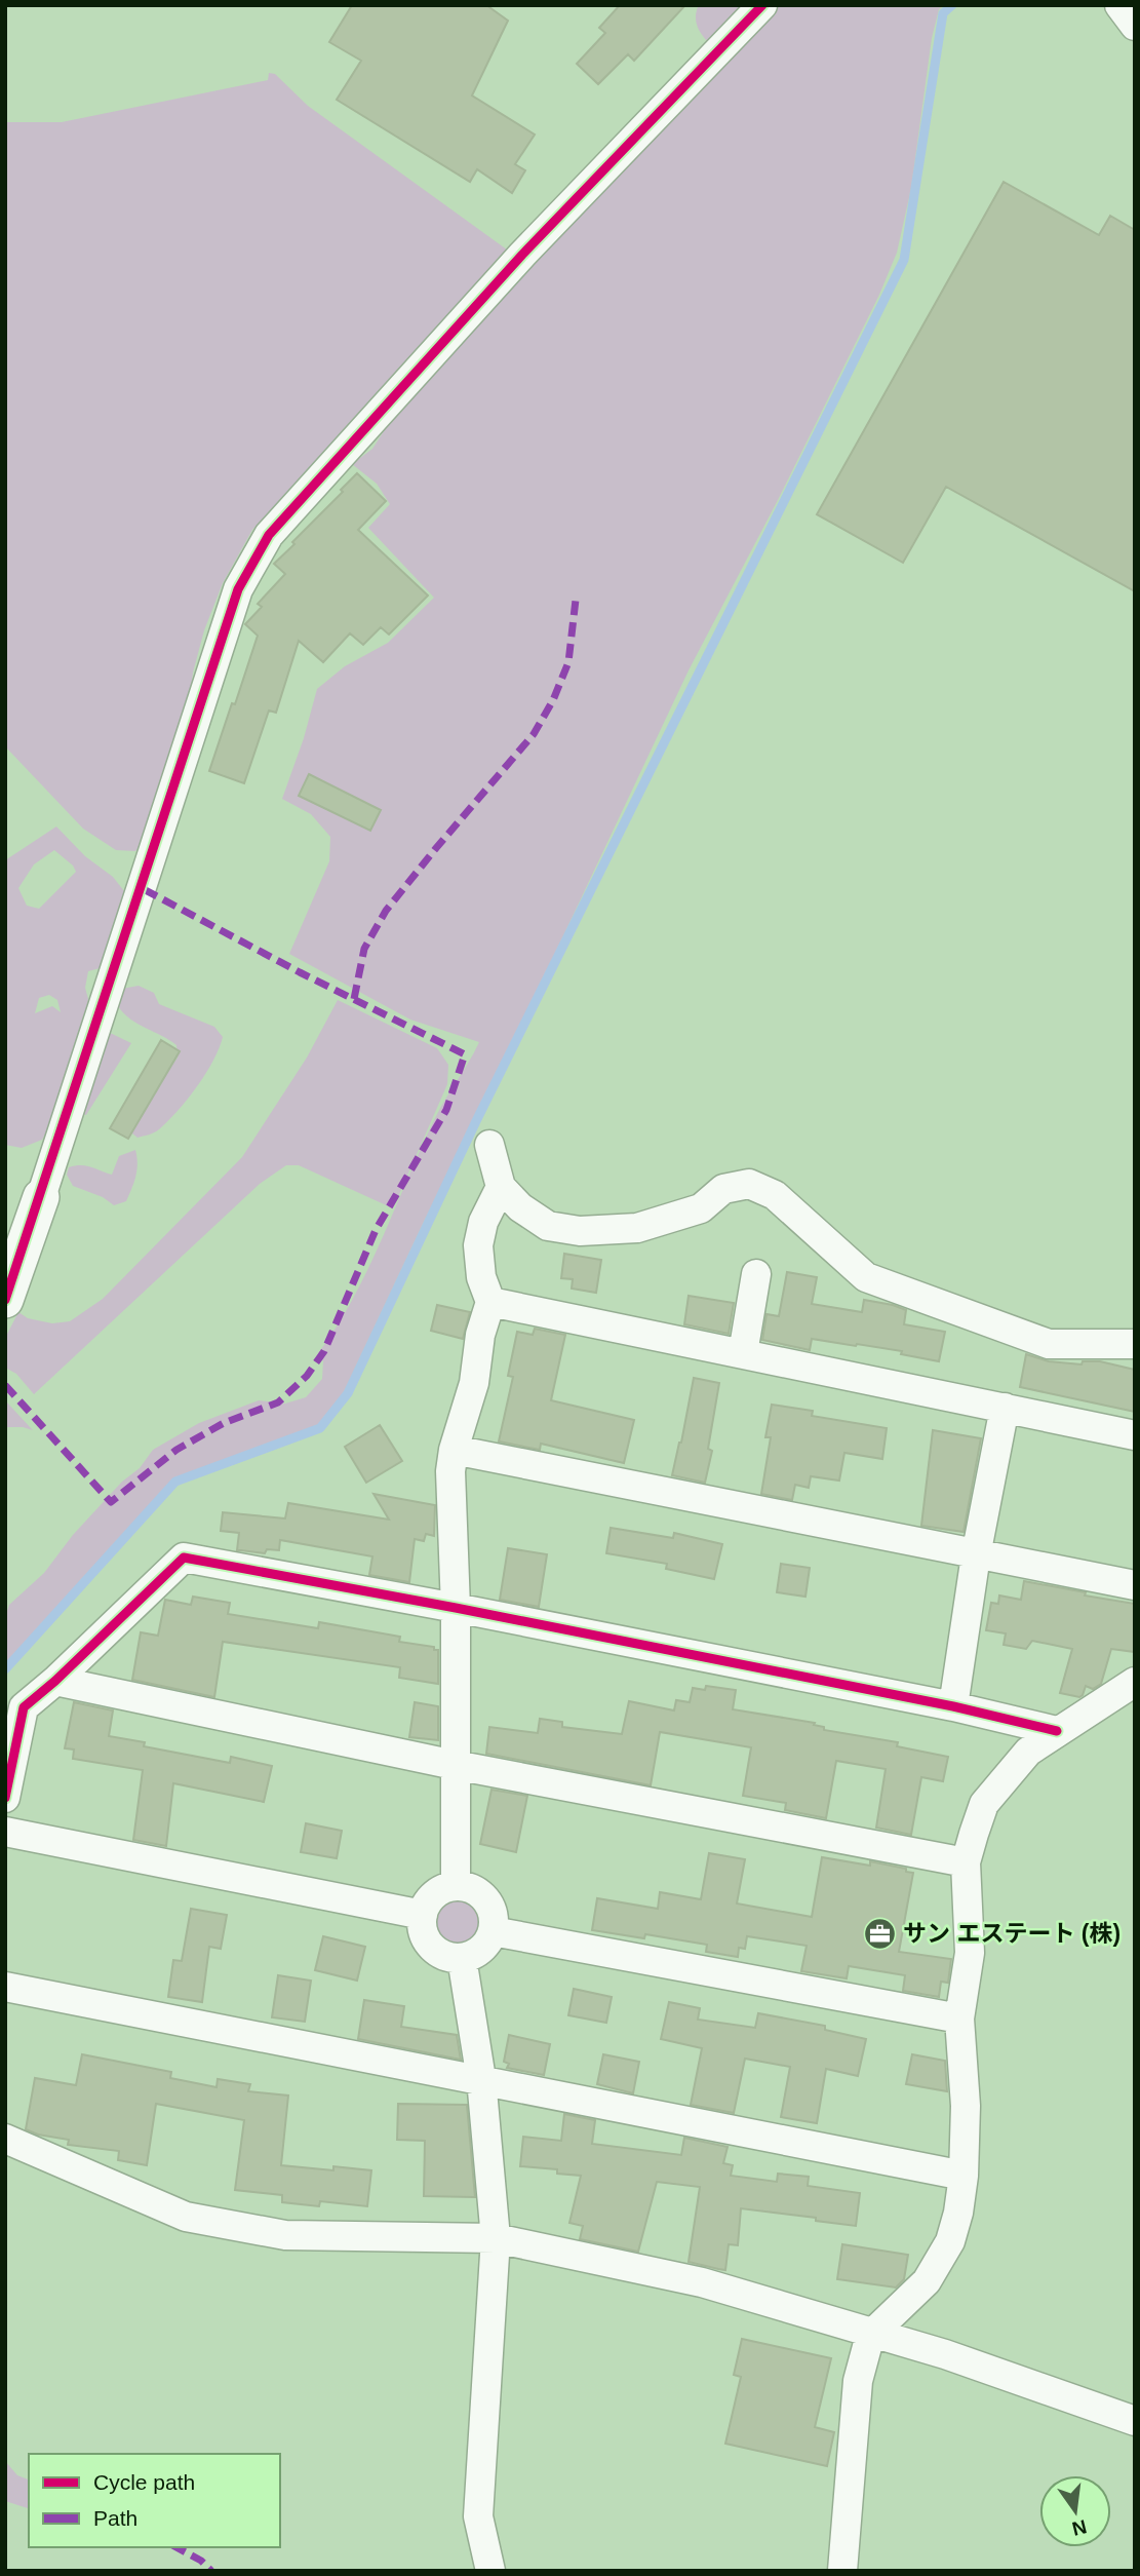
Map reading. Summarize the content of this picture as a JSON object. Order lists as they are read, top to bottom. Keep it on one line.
{"places":{"office":["サン エステート (株)"]},"legend":["Cycle path","Path"],"north":"bottom"}
